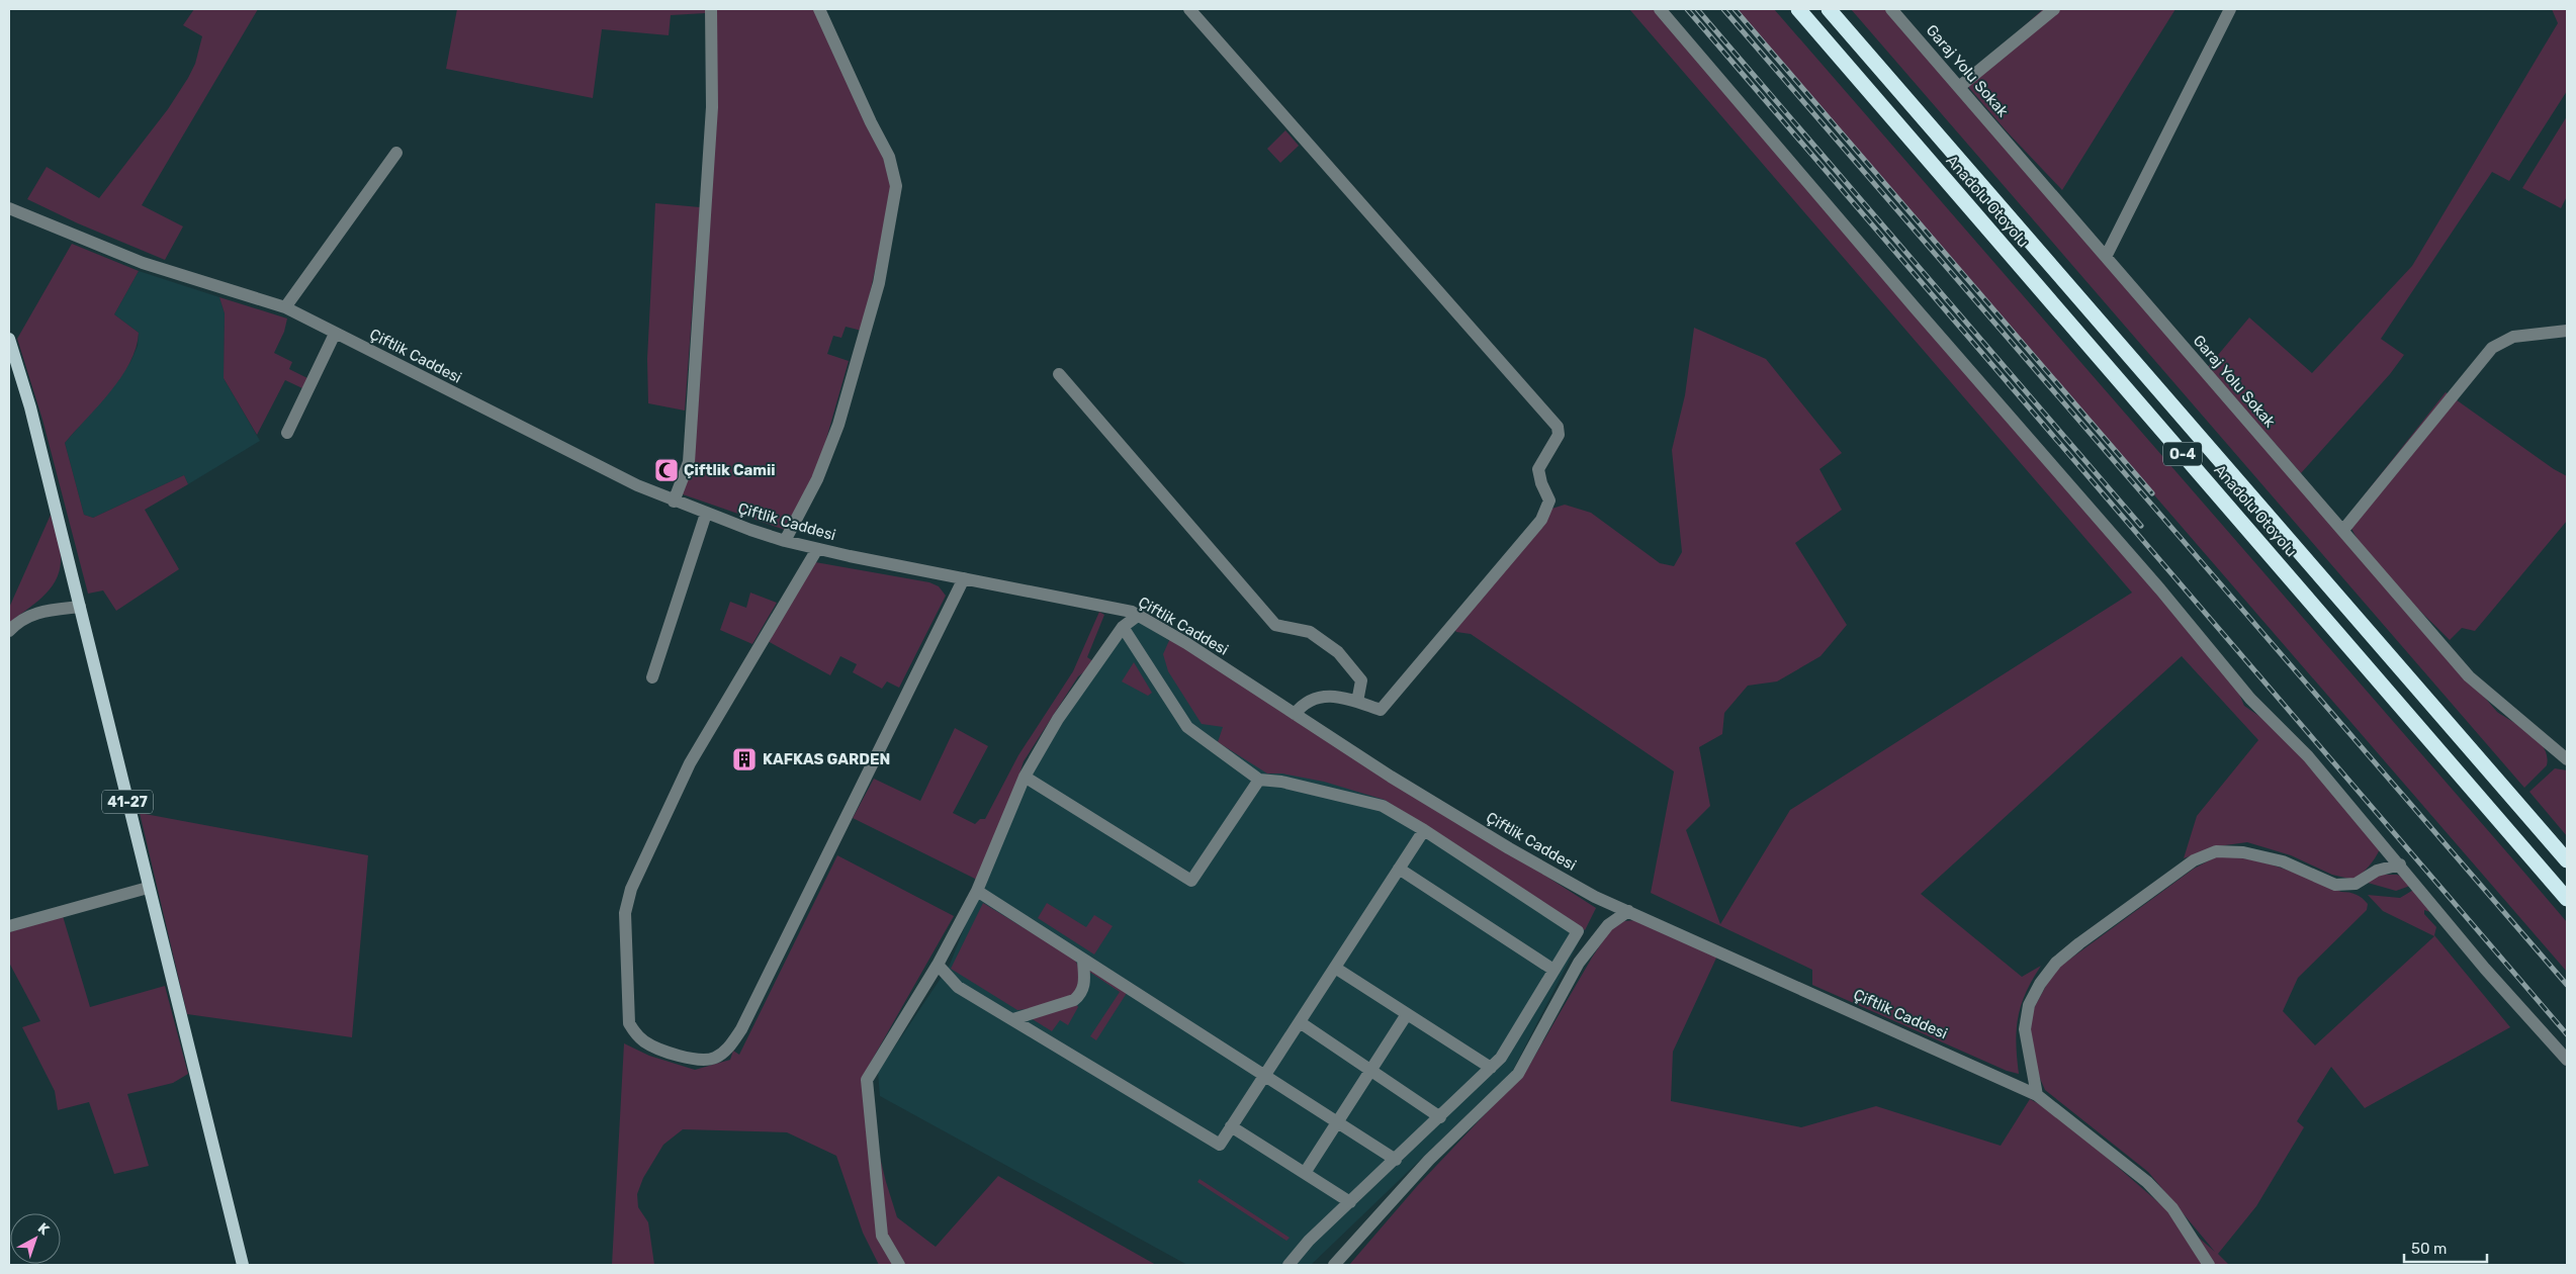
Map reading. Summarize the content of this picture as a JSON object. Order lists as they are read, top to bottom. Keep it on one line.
{"streets":{"highway":["Anadolu Otoyolu","O-4"],"main road":["41-27"],"street":["Garaj Yolu Sokak","Çiftlik Caddesi"]},"places":{"mosque":["Çiftlik Camii"],"building":["KAFKAS GARDEN"]},"scale_bar":"50 m","north":"top right"}
